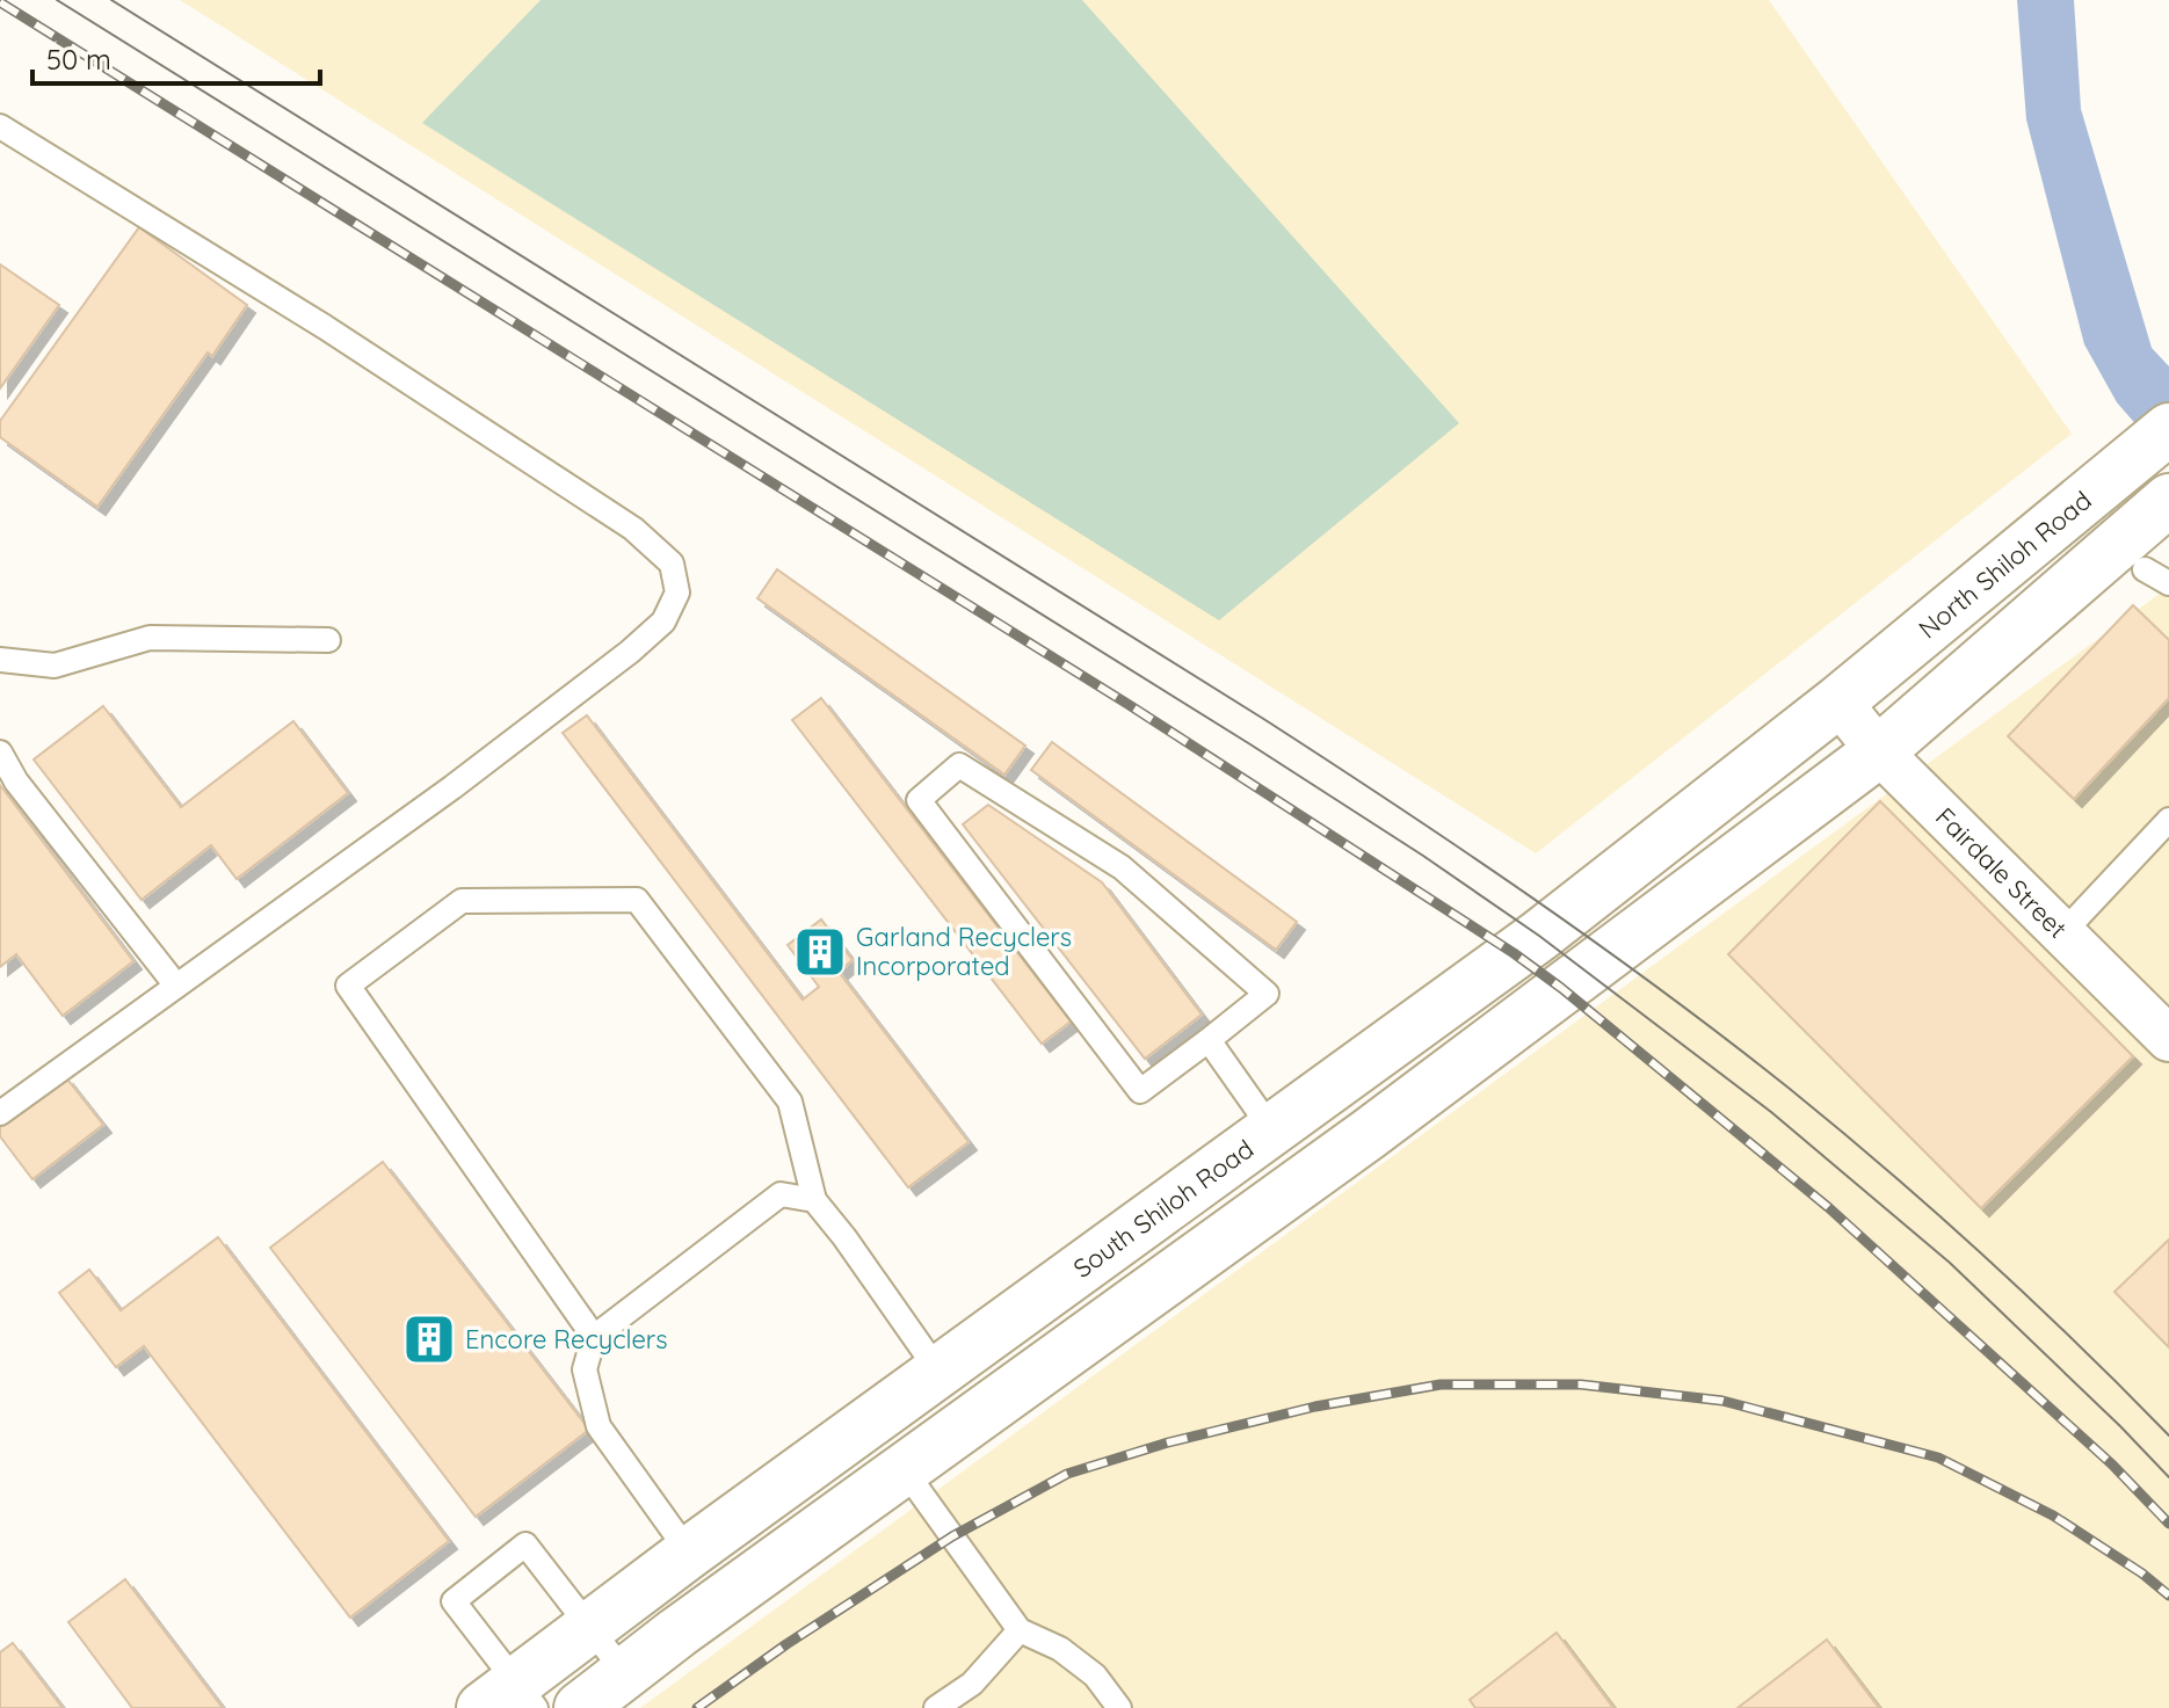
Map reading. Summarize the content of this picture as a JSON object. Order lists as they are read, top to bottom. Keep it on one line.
{"streets":{"main road":["North Shiloh Road","South Shiloh Road"],"street":["Fairdale Street"]},"crossings":[["North Shiloh Road","Fairdale Street"],["North Shiloh Road","South Shiloh Road"],["Fairdale Street","South Shiloh Road"]],"places":{"building":["Garland Recyclers Incorporated","Encore Recyclers"]},"scale_bar":"50 m"}
